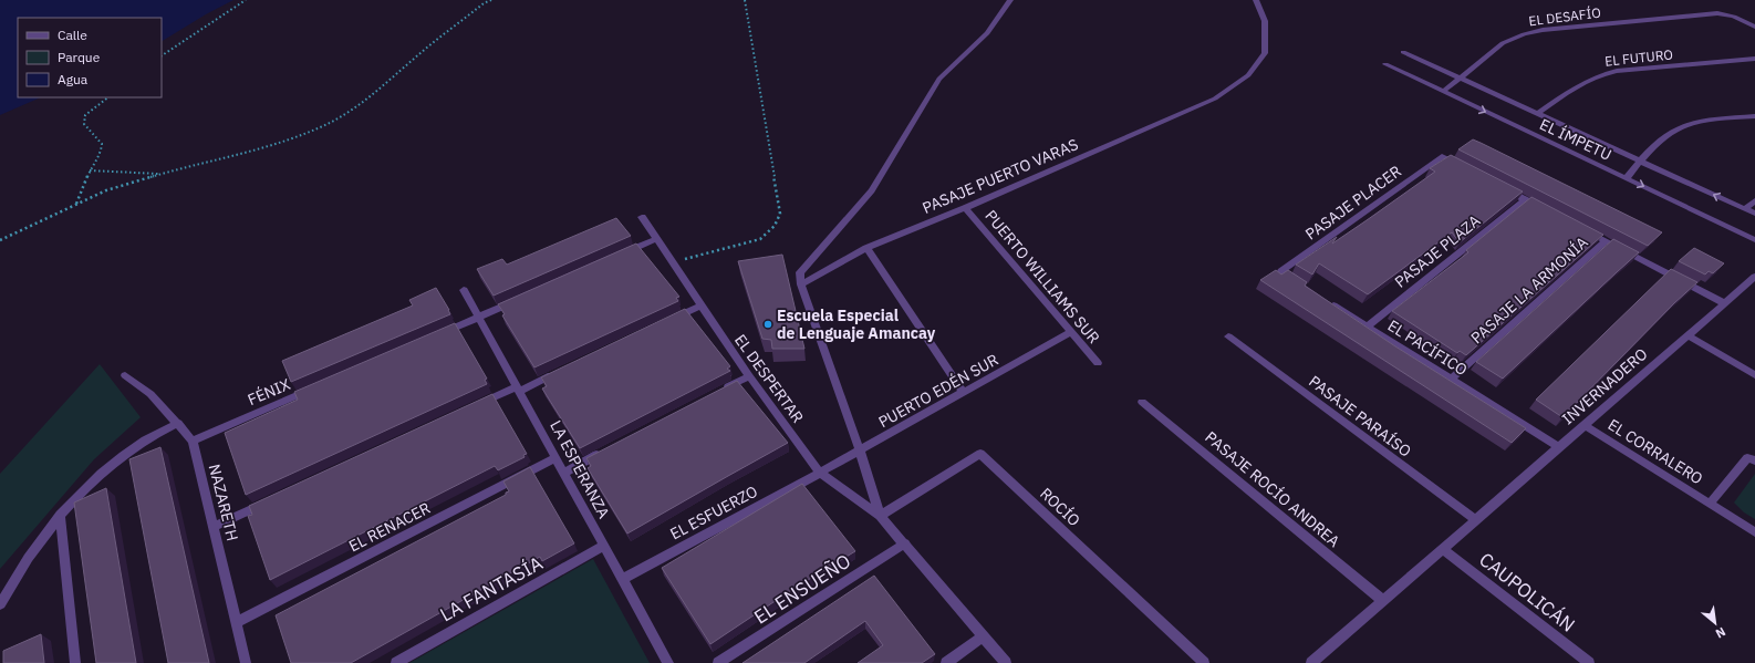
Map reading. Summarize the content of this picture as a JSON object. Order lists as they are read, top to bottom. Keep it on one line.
{"streets":{"street":["EL DESAFÍO","EL FUTURO","EL ÍMPETU","PASAJE PUERTO VARAS","PASAJE PLACER","PASAJE PLAZA","PUERTO WILLIAMS SUR","PASAJE LA ARMONÍA","EL PACÍFICO","EL DESPERTAR","INVERNADERO","PUERTO EDÉN SUR","FÉNIX","PASAJE PARAÍSO","EL CORRALERO","LA ESPERANZA","PASAJE ROCÍO ANDREA","NAZARETH","ROCÍO","EL ESFUERZO","EL RENACER","LA FANTASÍA","EL ENSUEÑO","CAUPOLICÁN"]},"crossings":[["EL DESAFÍO","EL ÍMPETU"],["EL FUTURO","EL ÍMPETU"],["PASAJE PUERTO VARAS","PUERTO WILLIAMS SUR"],["PASAJE PLAZA","EL PACÍFICO"],["PUERTO WILLIAMS SUR","PUERTO EDÉN SUR"],["PASAJE LA ARMONÍA","EL PACÍFICO"],["EL PACÍFICO","INVERNADERO"],["EL DESPERTAR","PUERTO EDÉN SUR"],["EL DESPERTAR","ROCÍO"],["EL DESPERTAR","EL ESFUERZO"],["INVERNADERO","PASAJE PARAÍSO"],["INVERNADERO","EL CORRALERO"],["INVERNADERO","PASAJE ROCÍO ANDREA"],["INVERNADERO","CAUPOLICÁN"],["PUERTO EDÉN SUR","EL ESFUERZO"],["FÉNIX","NAZARETH"],["LA ESPERANZA","EL ESFUERZO"],["LA ESPERANZA","EL RENACER"],["LA ESPERANZA","LA FANTASÍA"],["NAZARETH","EL RENACER"]],"places":["Escuela Especial de Lenguaje Amancay"],"legend":["Calle","Parque","Agua"],"north":"bottom right"}
